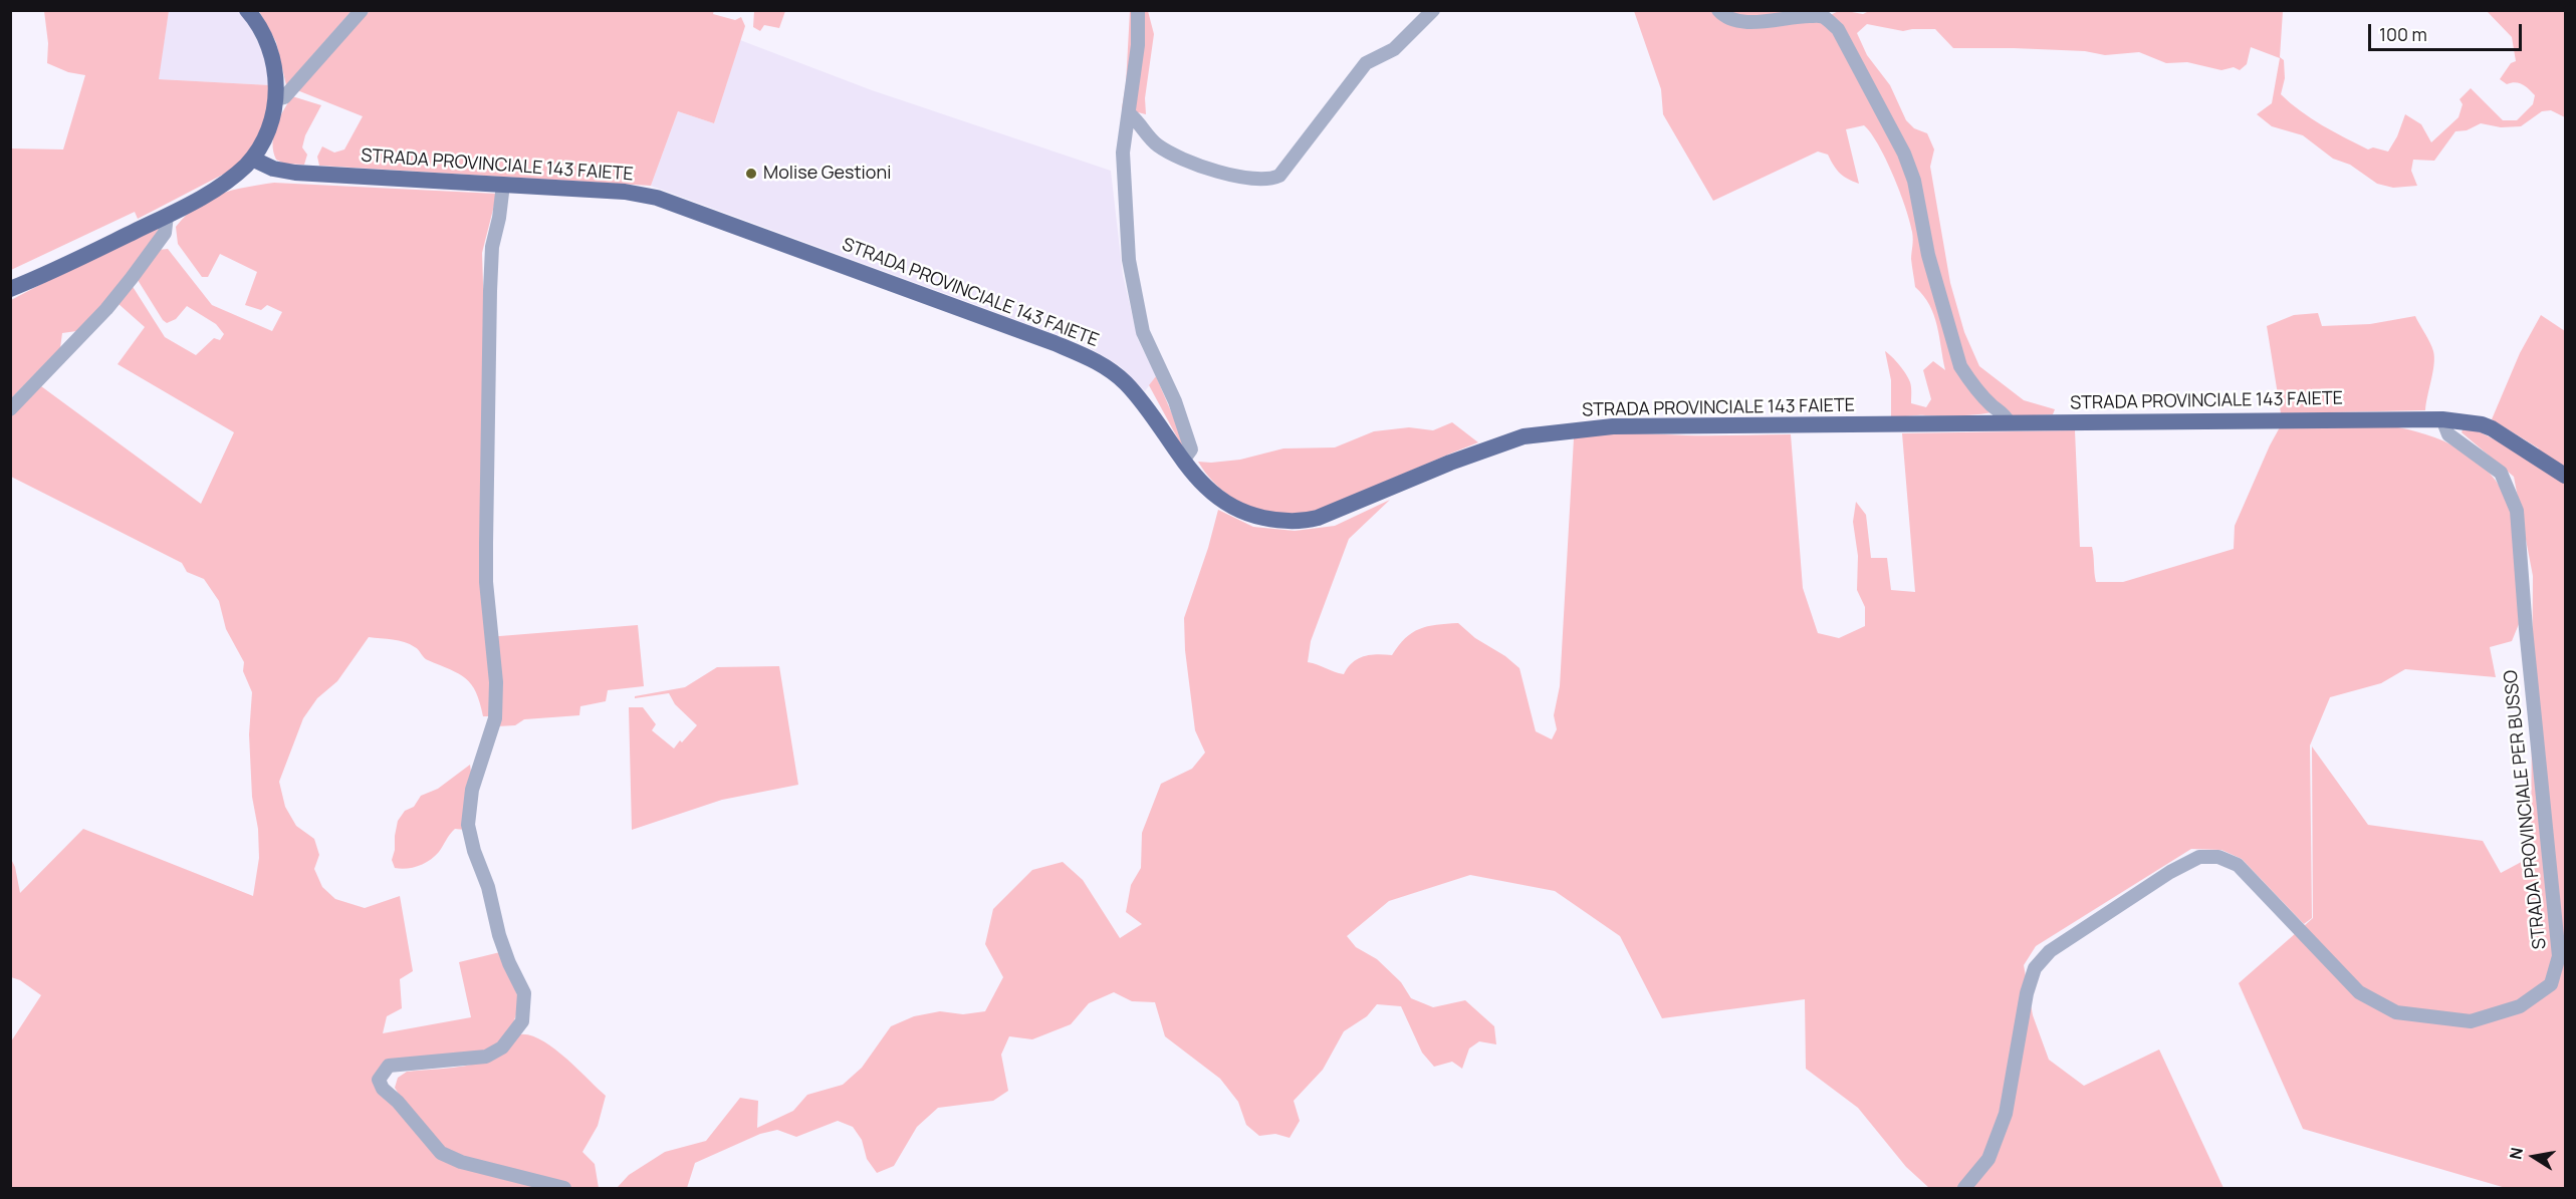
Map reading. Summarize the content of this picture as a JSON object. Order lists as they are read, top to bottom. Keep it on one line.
{"streets":{"main road":["STRADA PROVINCIALE 143 FAIETE"],"street":["STRADA PROVINCIALE PER BUSSO"]},"crossings":[["STRADA PROVINCIALE 143 FAIETE","STRADA PROVINCIALE PER BUSSO"]],"places":["Molise Gestioni"],"scale_bar":"100 m","north":"left"}
